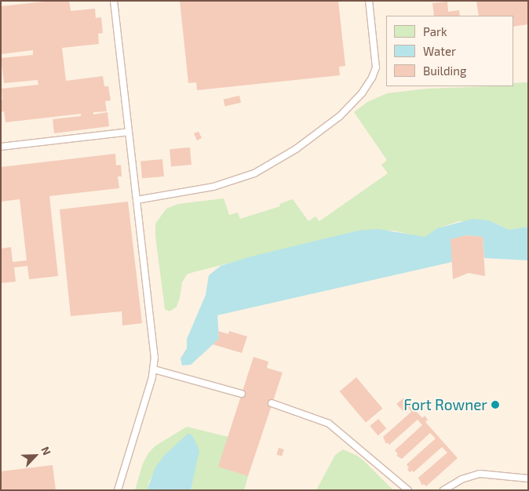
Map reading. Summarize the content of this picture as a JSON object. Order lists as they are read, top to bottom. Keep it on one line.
{"places":["Fort Rowner"],"legend":["Park","Water","Building"],"north":"top right"}
